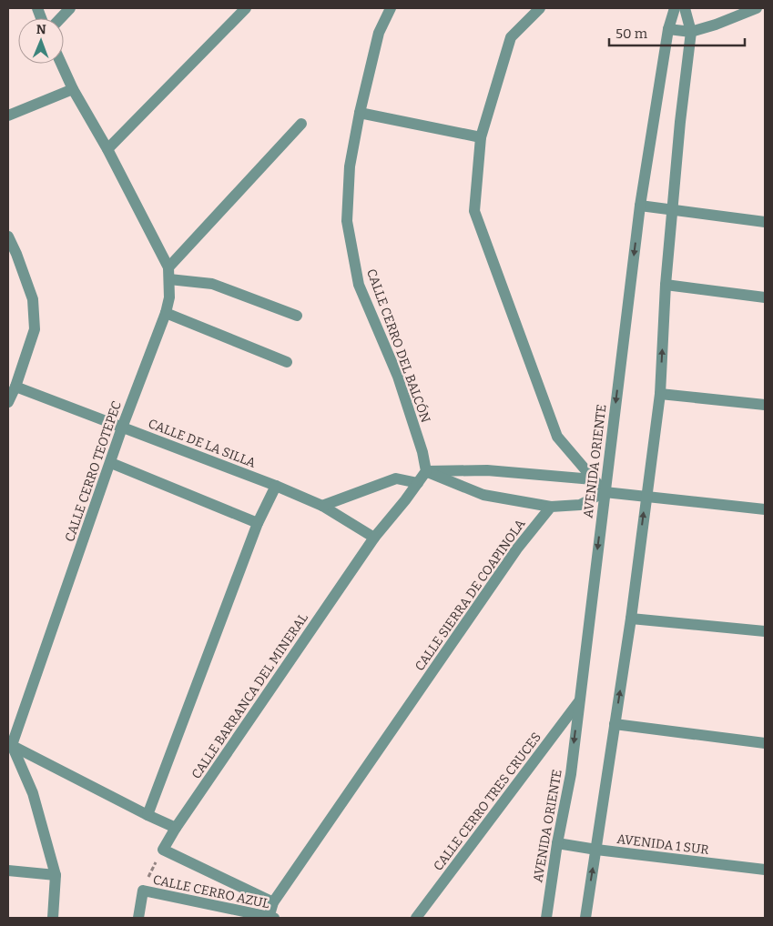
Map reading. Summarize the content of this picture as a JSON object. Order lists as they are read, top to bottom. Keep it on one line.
{"streets":{"street":["CALLE CERRO DEL BALCÓN","CALLE DE LA SILLA","AVENIDA ORIENTE","CALLE CERRO TEOTEPEC","CALLE SIERRA DE COAPINOLA","CALLE BARRANCA DEL MINERAL","CALLE CERRO TRES CRUCES","AVENIDA 1 SUR","CALLE CERRO AZUL"]},"crossings":[["CALLE DE LA SILLA","CALLE CERRO TEOTEPEC"],["CALLE DE LA SILLA","CALLE BARRANCA DEL MINERAL"],["AVENIDA ORIENTE","CALLE CERRO TRES CRUCES"],["AVENIDA ORIENTE","AVENIDA 1 SUR"],["CALLE SIERRA DE COAPINOLA","CALLE CERRO AZUL"]],"scale_bar":"50 m","north":"top"}
